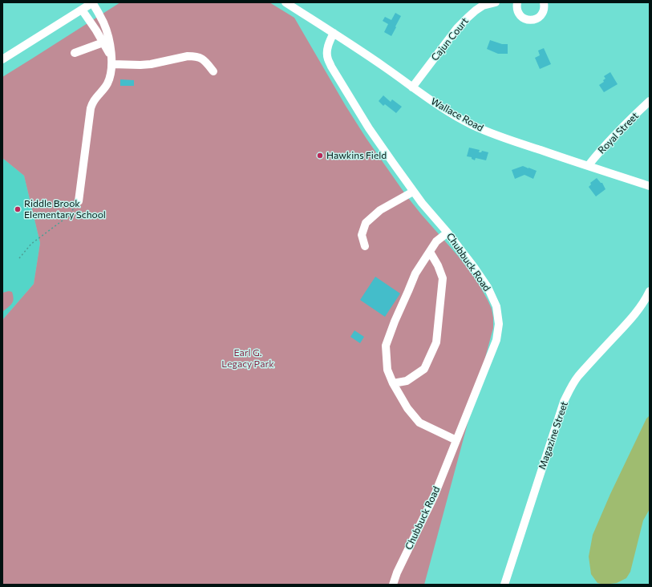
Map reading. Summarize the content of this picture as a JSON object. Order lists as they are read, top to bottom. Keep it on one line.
{"streets":{"street":["Cajun Court","Wallace Road","Royal Street","Chubbuck Road","Magazine Street"]},"crossings":[["Cajun Court","Wallace Road"],["Wallace Road","Royal Street"],["Wallace Road","Chubbuck Road"]],"parks":["Earl G. Legacy Park"],"places":["Hawkins Field","Riddle Brook Elementary School"]}
